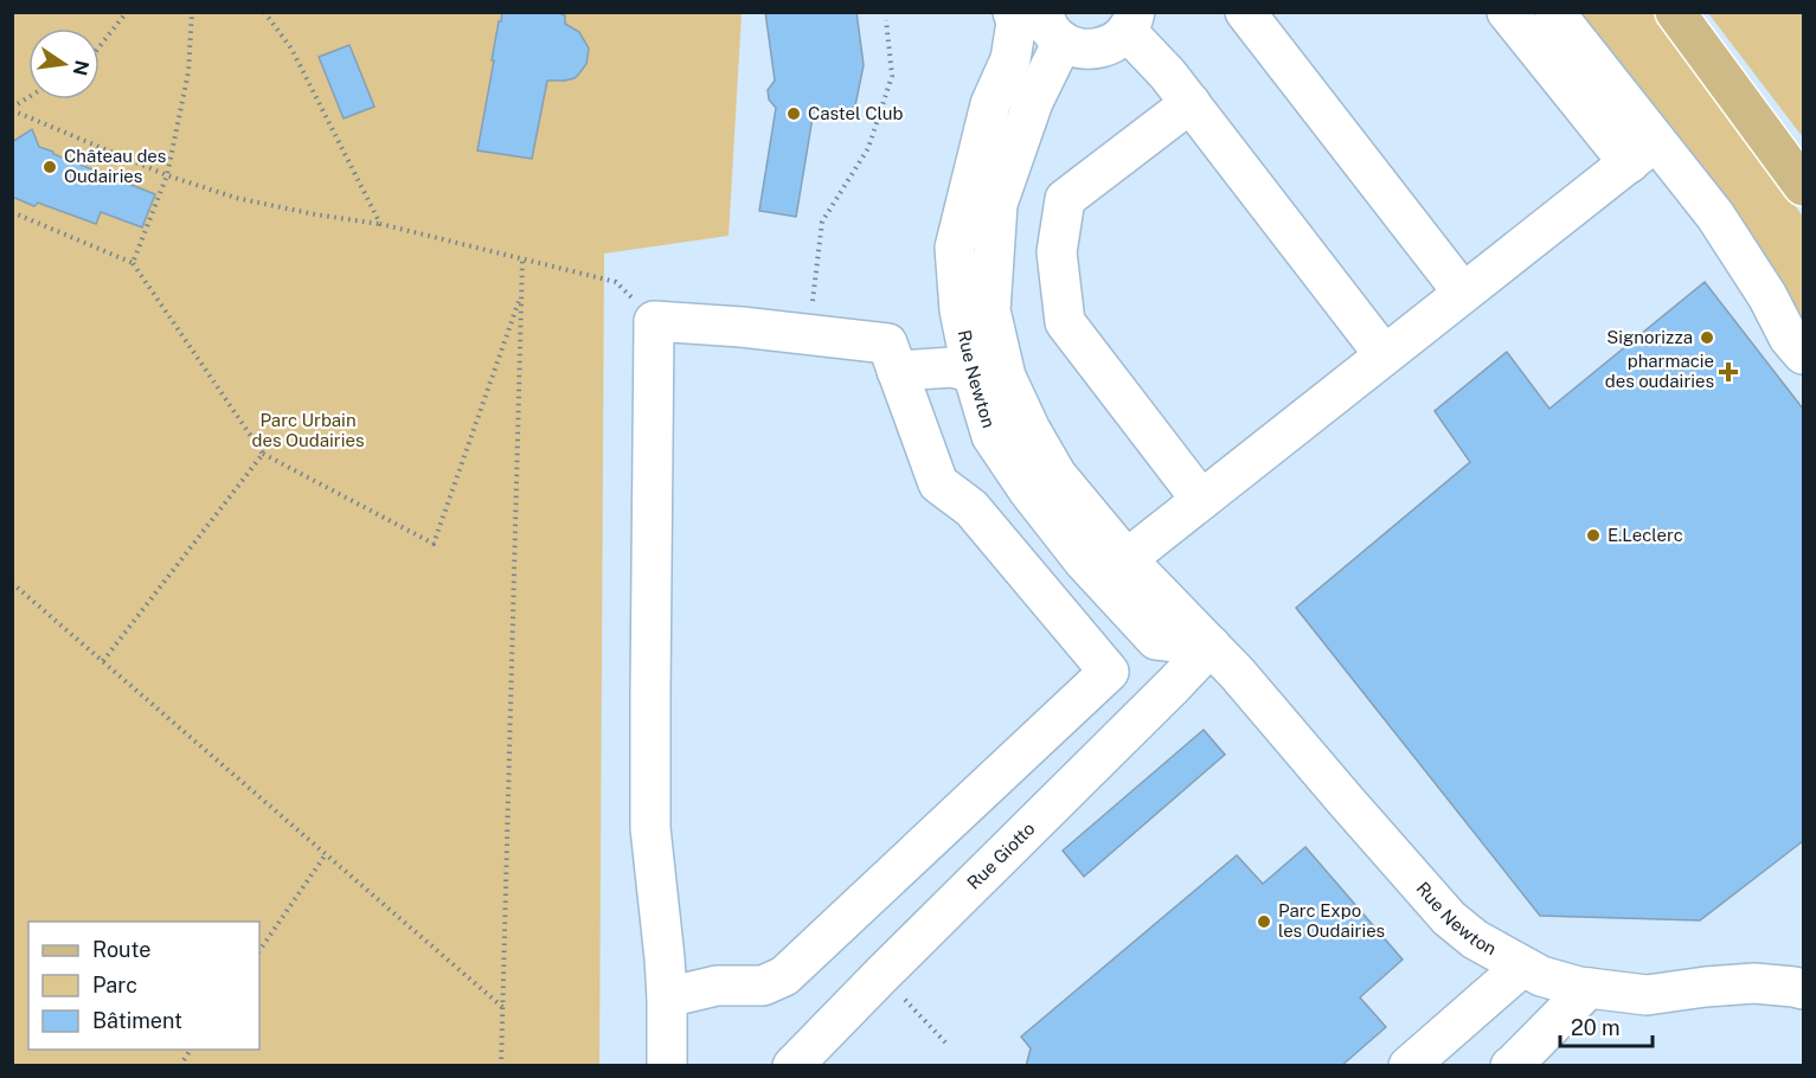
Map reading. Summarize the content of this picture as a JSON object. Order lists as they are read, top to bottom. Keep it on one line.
{"streets":{"street":["Rue Newton","Rue Giotto"]},"crossings":[["Rue Newton","Rue Giotto"]],"parks":["Parc Urbain des Oudairies"],"places":{"other":["Castel Club","Château des Oudairies","Signorizza","E.Leclerc","Parc Expo les Oudairies"],"health":["pharmacie des oudairies"]},"legend":["Route","Parc","Bâtiment"],"scale_bar":"20 m","north":"right"}
